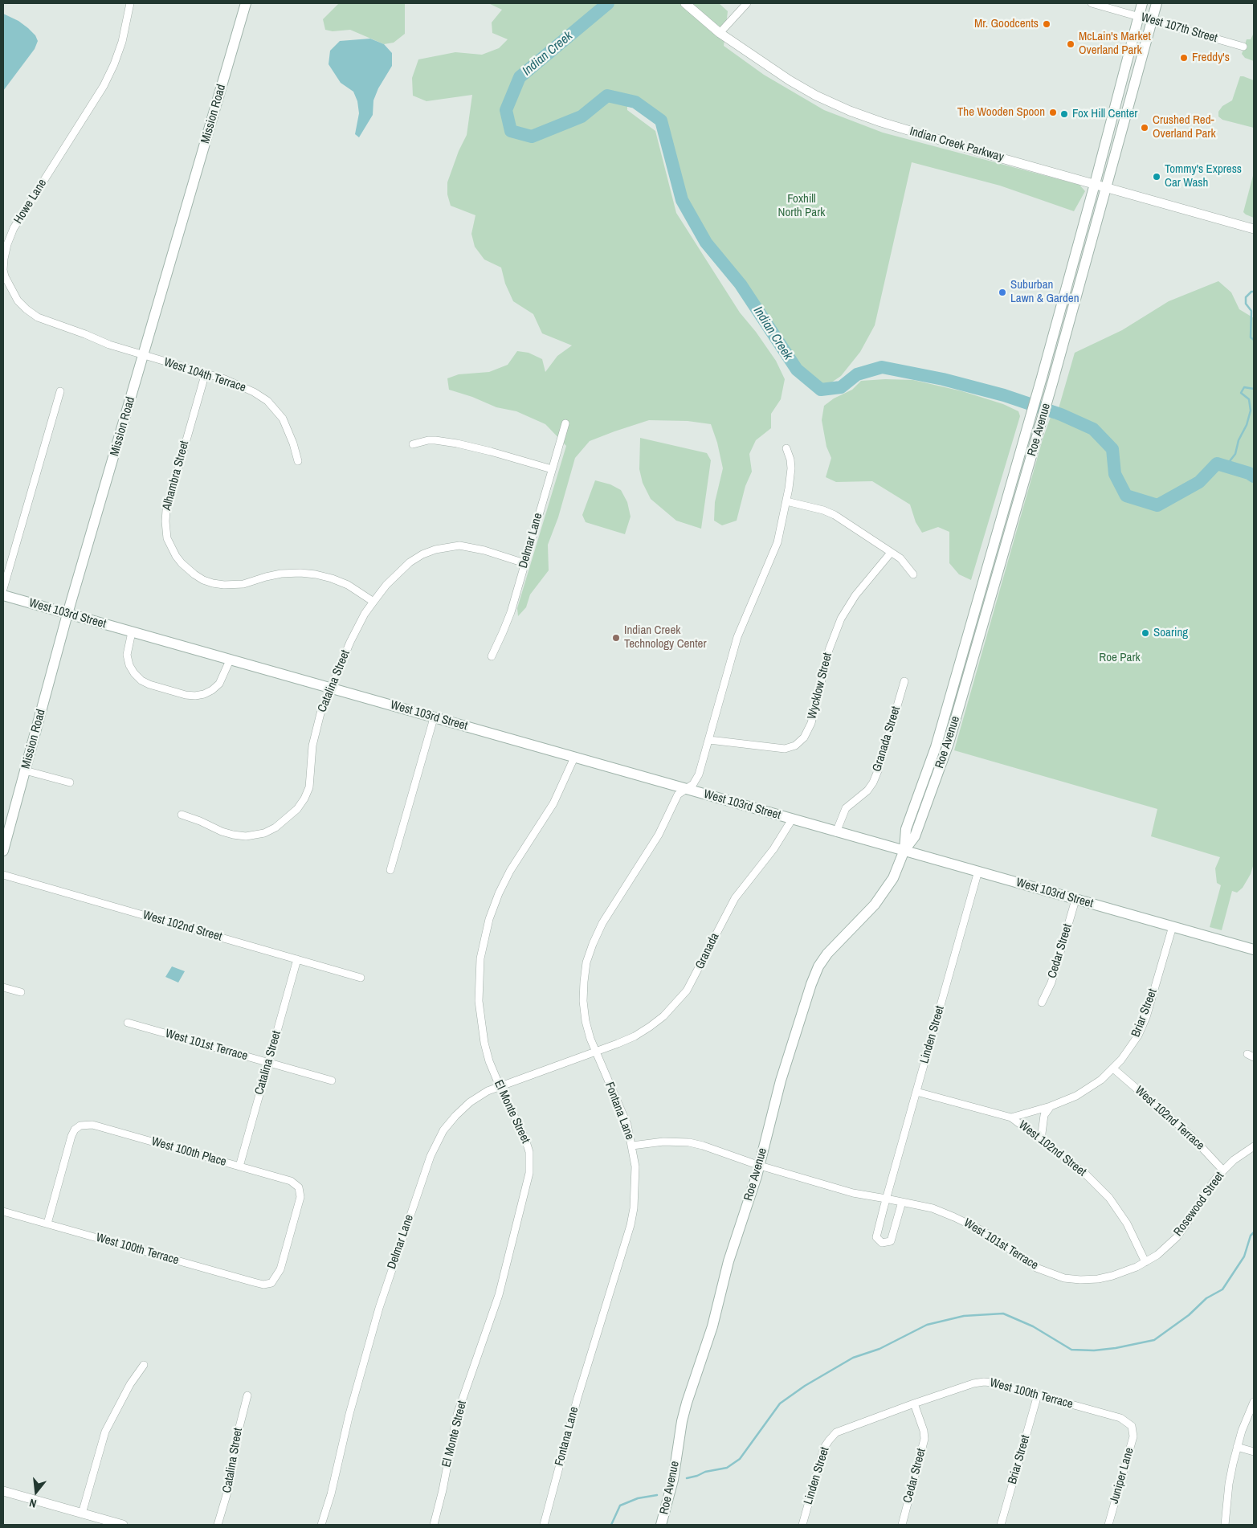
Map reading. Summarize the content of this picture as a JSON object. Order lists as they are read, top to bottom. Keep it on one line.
{"streets":{"main road":["Mission Road","Roe Avenue","West 103rd Street"],"street":["West 107th Street","Indian Creek Parkway","Howe Lane","West 104th Terrace","Alhambra Street","Delmar Lane","Catalina Street","Wycklow Street","Granada Street","West 102nd Street","Granada","Cedar Street","Briar Street","Linden Street","West 101st Terrace","Fontana Lane","El Monte Street","West 102nd Terrace","West 100th Place","Rosewood Street","West 100th Terrace","Juniper Lane"]},"crossings":[["West 107th Street","Roe Avenue"],["Mission Road","Howe Lane"],["Mission Road","West 104th Terrace"],["Mission Road","West 103rd Street"],["Indian Creek Parkway","Roe Avenue"],["Howe Lane","West 104th Terrace"],["West 104th Terrace","Alhambra Street"],["Roe Avenue","West 103rd Street"],["Roe Avenue","West 101st Terrace"],["Alhambra Street","Catalina Street"],["Delmar Lane","Catalina Street"],["Delmar Lane","Granada"],["Delmar Lane","Fontana Lane"],["Delmar Lane","El Monte Street"],["West 103rd Street","Catalina Street"],["West 103rd Street","Granada Street"],["West 103rd Street","Granada"],["West 103rd Street","Cedar Street"],["West 103rd Street","Briar Street"],["West 103rd Street","Linden Street"],["West 103rd Street","Fontana Lane"],["West 103rd Street","El Monte Street"],["Catalina Street","West 102nd Street"],["Catalina Street","West 101st Terrace"],["Catalina Street","West 100th Place"],["West 102nd Street","Briar Street"],["West 102nd Street","Linden Street"],["West 102nd Street","West 101st Terrace"],["West 102nd Street","Rosewood Street"],["Granada","Fontana Lane"],["Cedar Street","West 100th Terrace"],["Briar Street","West 102nd Terrace"],["Briar Street","West 100th Terrace"],["Linden Street","West 101st Terrace"],["Linden Street","West 100th Terrace"],["West 101st Terrace","Fontana Lane"],["West 101st Terrace","Rosewood Street"],["West 102nd Terrace","Rosewood Street"],["West 100th Place","West 100th Terrace"],["West 100th Terrace","Juniper Lane"]],"water":["Indian Creek"],"parks":["Foxhill North Park","Roe Park"],"places":["Mr. Goodcents","McLain's Market Overland Park","Freddy's","The Wooden Spoon","Fox Hill Center","Crushed Red- Overland Park","Tommy's Express Car Wash","Suburban Lawn & Garden","Soaring","Indian Creek Technology Center"],"north":"bottom"}
